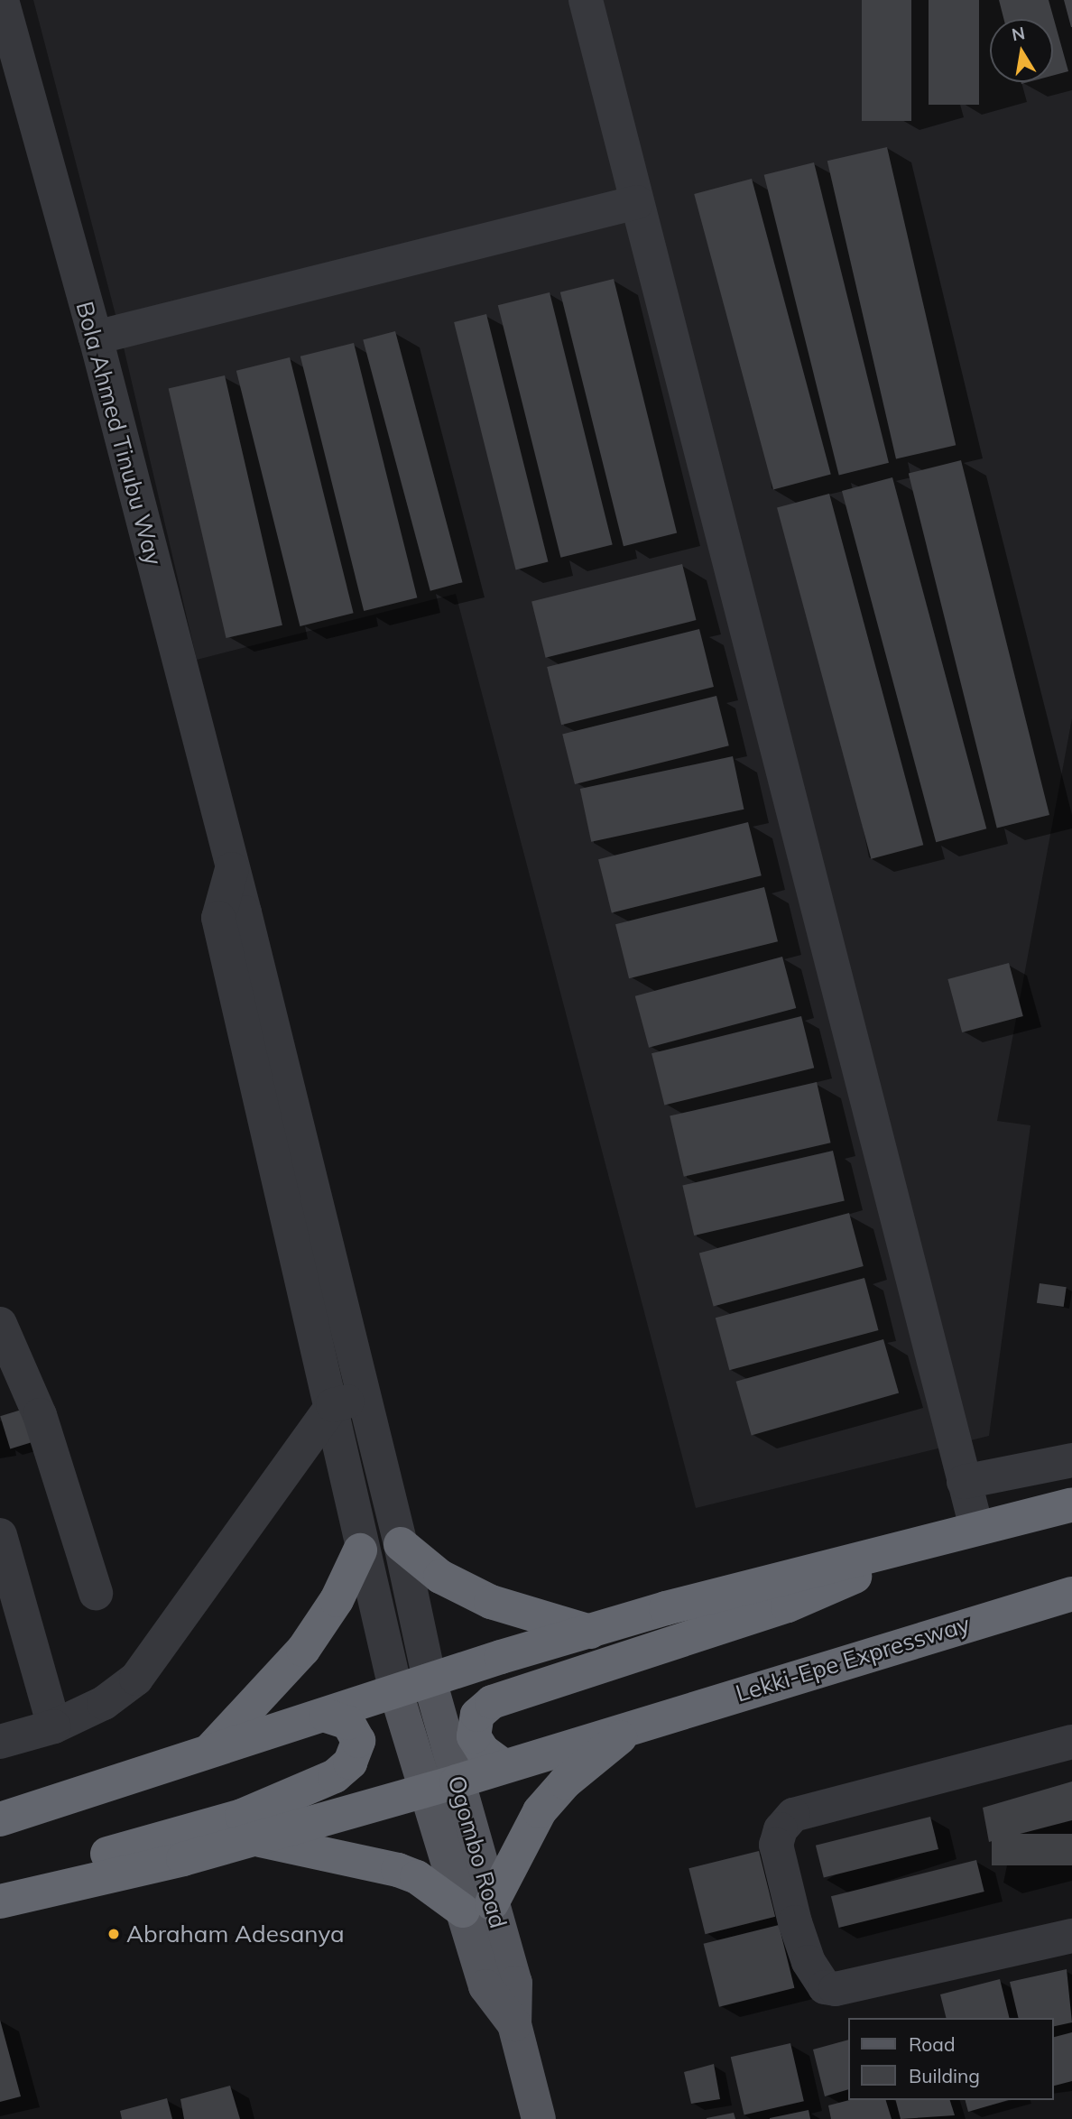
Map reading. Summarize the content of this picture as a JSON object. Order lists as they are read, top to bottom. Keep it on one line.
{"streets":{"highway":["Lekki-Epe Expressway"],"main road":["Ogombo Road"],"street":["Bola Ahmed Tinubu Way"]},"crossings":[["Lekki-Epe Expressway","Ogombo Road"]],"places":["Abraham Adesanya"],"legend":["Road","Building"],"north":"top"}
